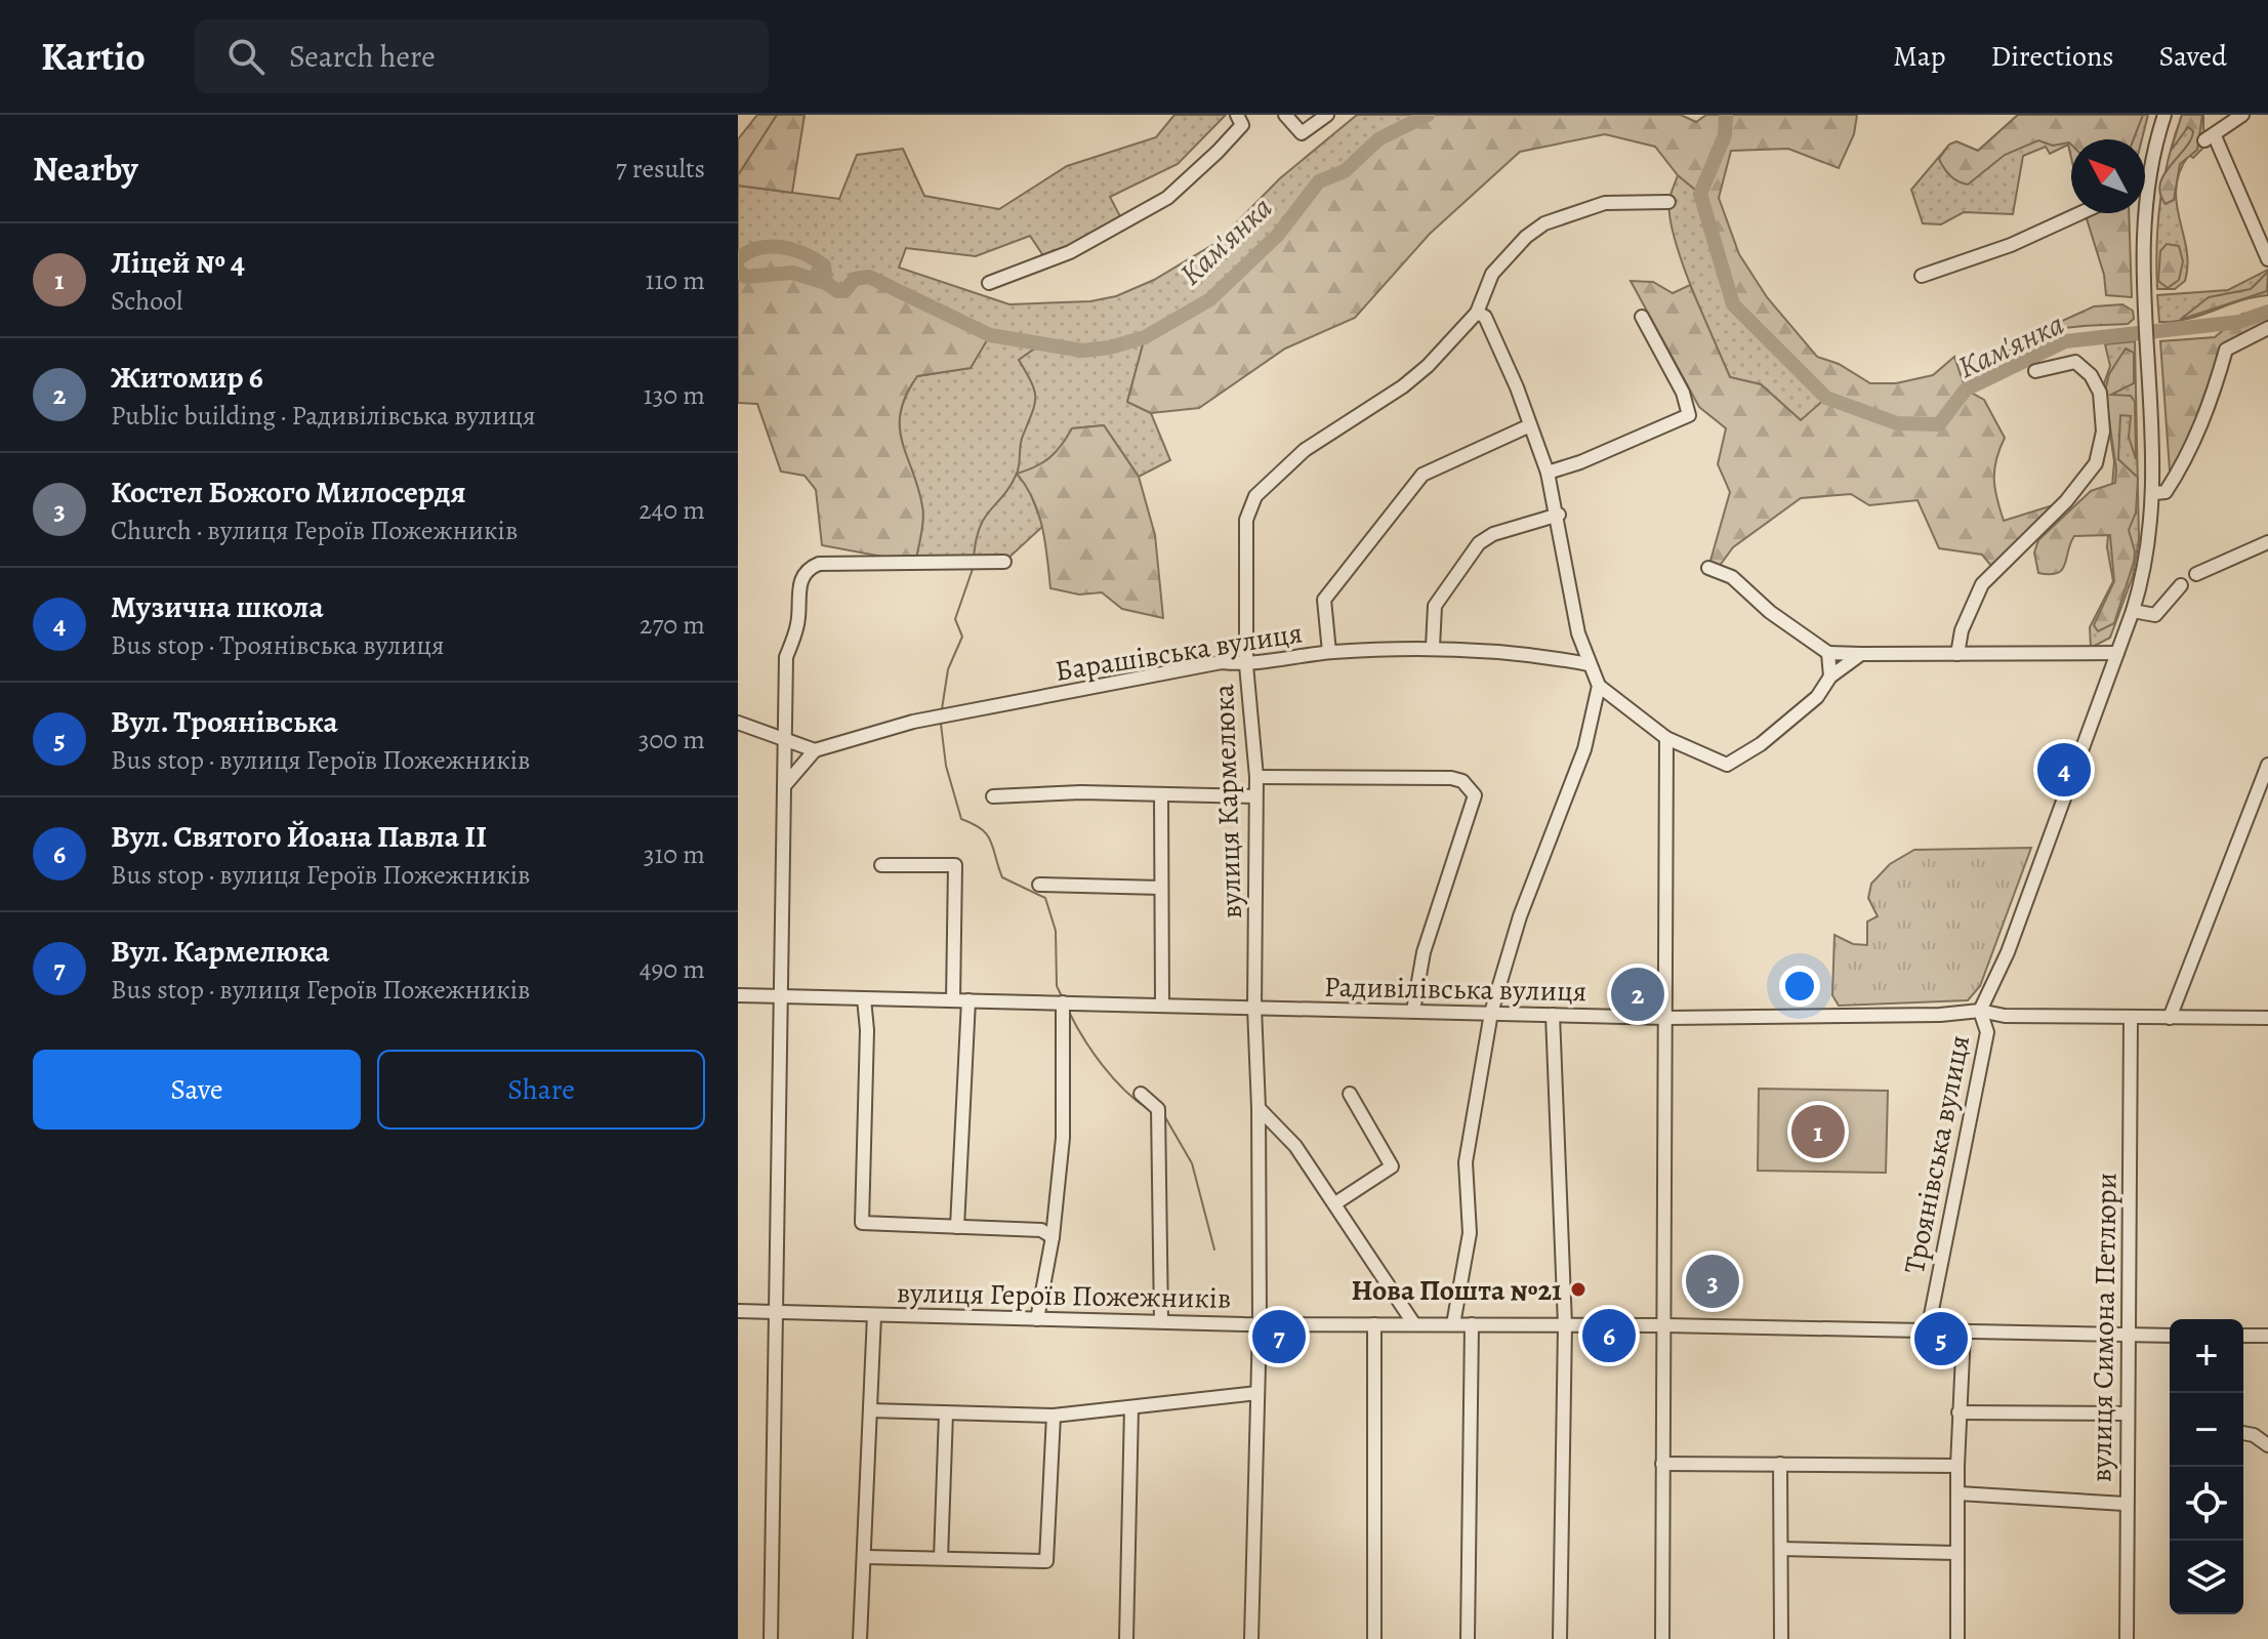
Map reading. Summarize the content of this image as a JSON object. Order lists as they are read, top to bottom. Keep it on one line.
{"streets":{"street":["Барашівська вулиця","вулиця Кармелюка","Радивілівська вулиця","Троянівська вулиця","вулиця Героїв Пожежників","вулиця Симона Петлюри"]},"crossings":[["Барашівська вулиця","вулиця Кармелюка"],["вулиця Кармелюка","Радивілівська вулиця"],["вулиця Кармелюка","вулиця Героїв Пожежників"],["Радивілівська вулиця","Троянівська вулиця"],["Радивілівська вулиця","вулиця Симона Петлюри"],["Троянівська вулиця","вулиця Героїв Пожежників"],["вулиця Героїв Пожежників","вулиця Симона Петлюри"]],"water":["Кам'янка"],"places":["Нова Пошта №21"],"north":"top left","page":{"header":"Kartio","search":"Search here","nav":["Map","Directions","Saved"],"heading":["Nearby","7 results"],"list":[{"mark":"1","name":"Ліцей № 4","note":"School","value":"110 m"},{"mark":"2","name":"Житомир 6","note":"Public building · Радивілівська вулиця","value":"130 m"},{"mark":"3","name":"Костел Божого Милосердя","note":"Church · вулиця Героїв Пожежників","value":"240 m"},{"mark":"4","name":"Музична школа","note":"Bus stop · Троянівська вулиця","value":"270 m"},{"mark":"5","name":"Вул. Троянівська","note":"Bus stop · вулиця Героїв Пожежників","value":"300 m"},{"mark":"6","name":"Вул. Святого Йоана Павла ІІ","note":"Bus stop · вулиця Героїв Пожежників","value":"310 m"},{"mark":"7","name":"Вул. Кармелюка","note":"Bus stop · вулиця Героїв Пожежників","value":"490 m"}],"pins":["4","2","1","3","6","7","5"],"buttons":["Save","Share"],"map_buttons":["+","−"]}}
